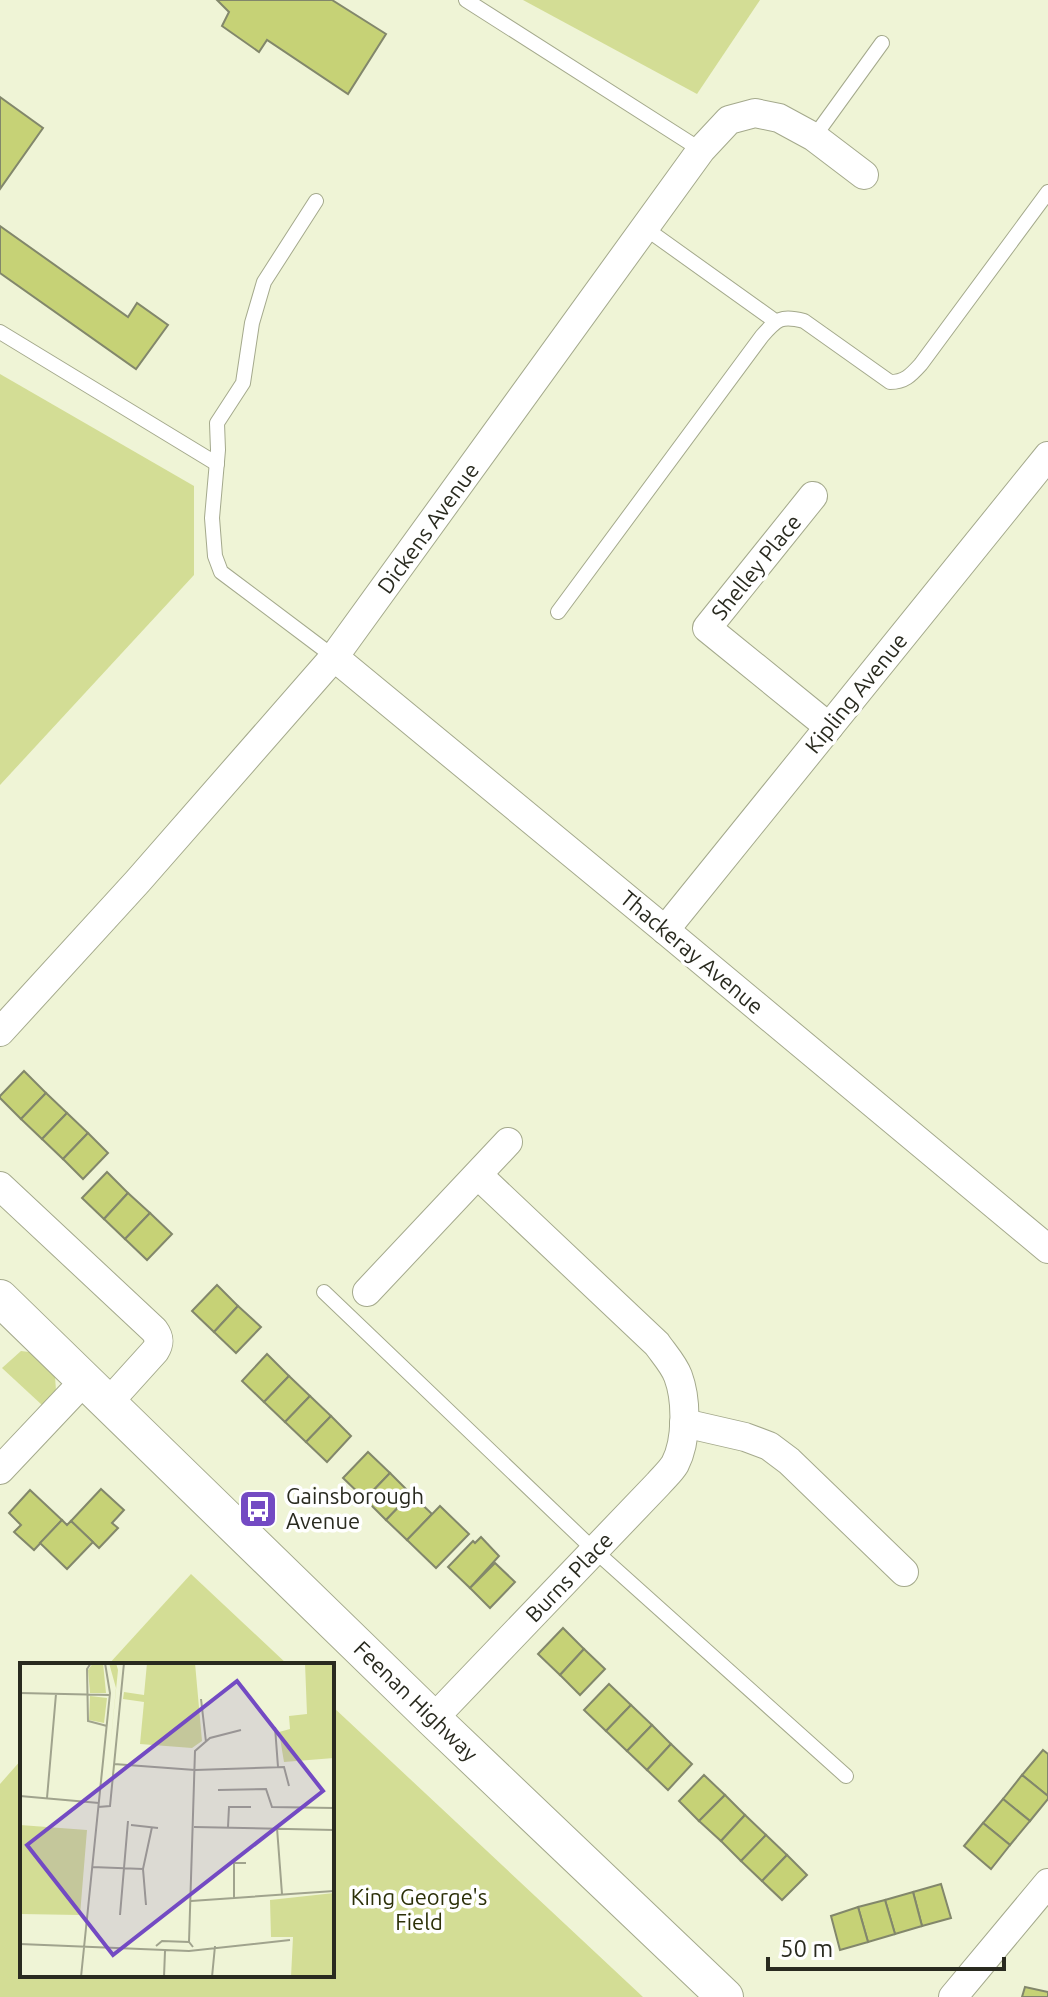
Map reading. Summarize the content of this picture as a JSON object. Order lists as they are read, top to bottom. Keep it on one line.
{"streets":{"street":["Dickens Avenue","Shelley Place","Kipling Avenue","Thackeray Avenue","Burns Place","Feenan Highway"]},"crossings":[["Dickens Avenue","Thackeray Avenue"],["Shelley Place","Kipling Avenue"],["Kipling Avenue","Thackeray Avenue"],["Burns Place","Feenan Highway"]],"parks":["King George's Field"],"places":{"bus stop":["Gainsborough Avenue"]},"scale_bar":"50 m"}
